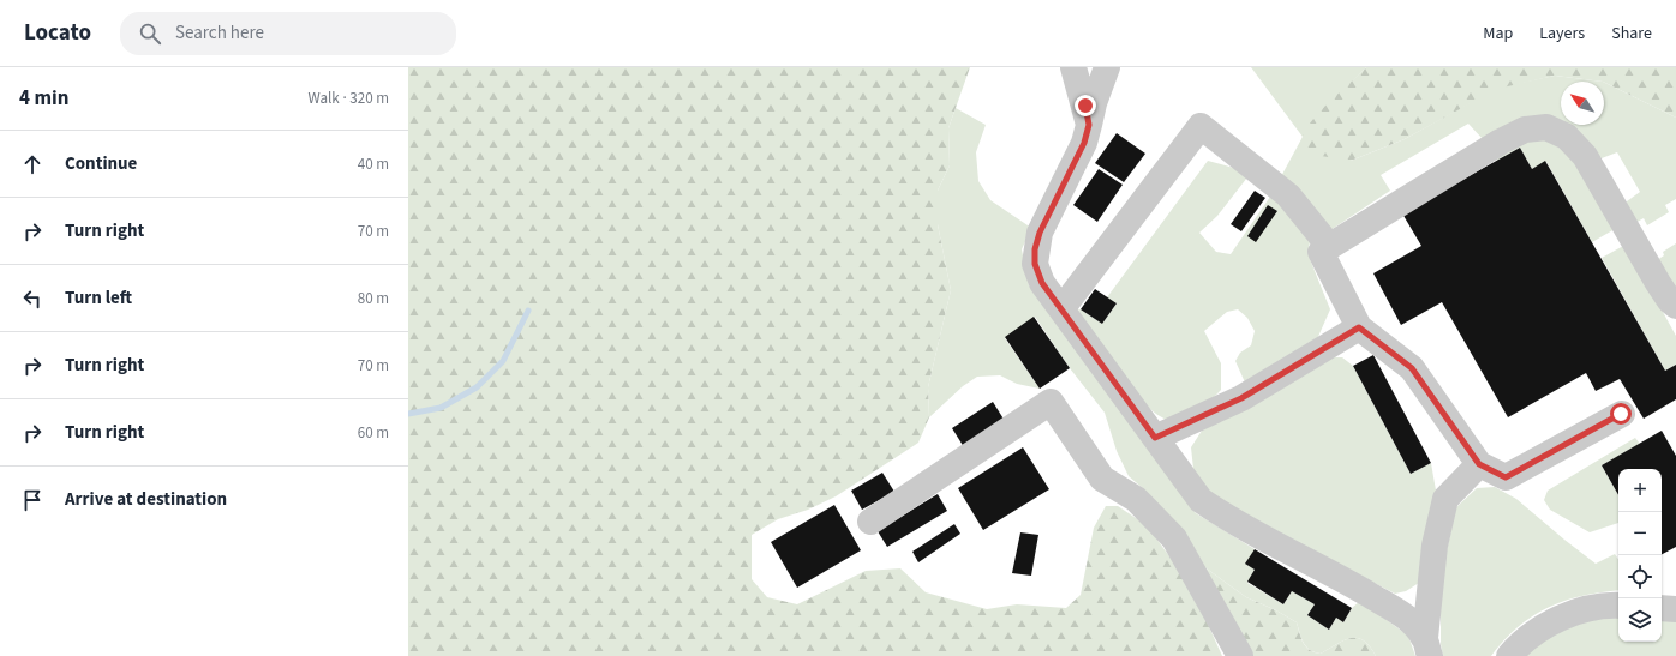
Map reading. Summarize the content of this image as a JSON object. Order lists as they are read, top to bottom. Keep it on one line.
{"north":"top left","page":{"header":"Locato","search":"Search here","nav":["Map","Layers","Share"],"heading":["4 min","Walk · 320 m"],"list":[["Continue","40 m"],["Turn right","70 m"],["Turn left","80 m"],["Turn right","70 m"],["Turn right","60 m"],"Arrive at destination"],"map_buttons":["+","−"]}}
